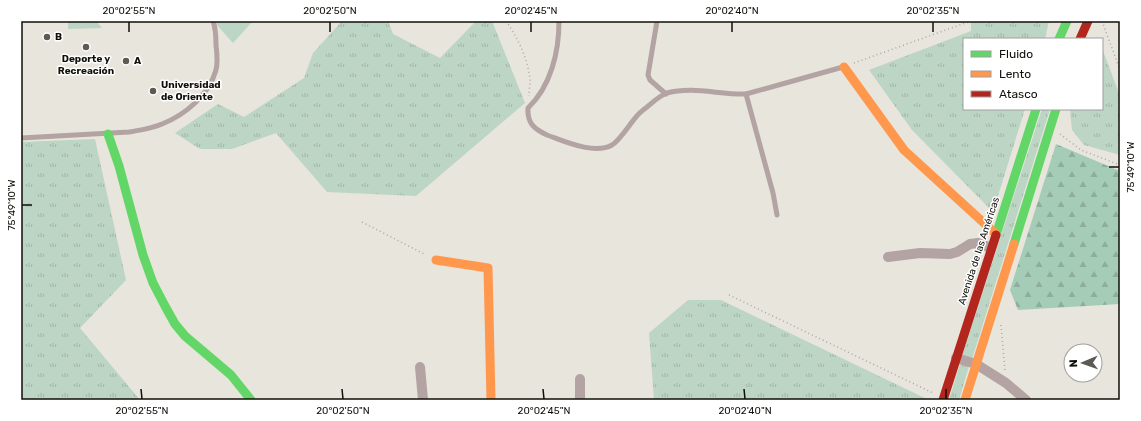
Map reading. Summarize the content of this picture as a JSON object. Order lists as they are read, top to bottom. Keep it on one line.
{"streets":{"street":["Avenida de las Américas"]},"places":["B","Deporte y Recreación","A","Universidad de Oriente"],"legend":["Fluido","Lento","Atasco"],"north":"left","coordinates":["20°02'55\"N","20°02'50\"N","20°02'45\"N","20°02'40\"N","20°02'35\"N","75°49'10\"W"]}
